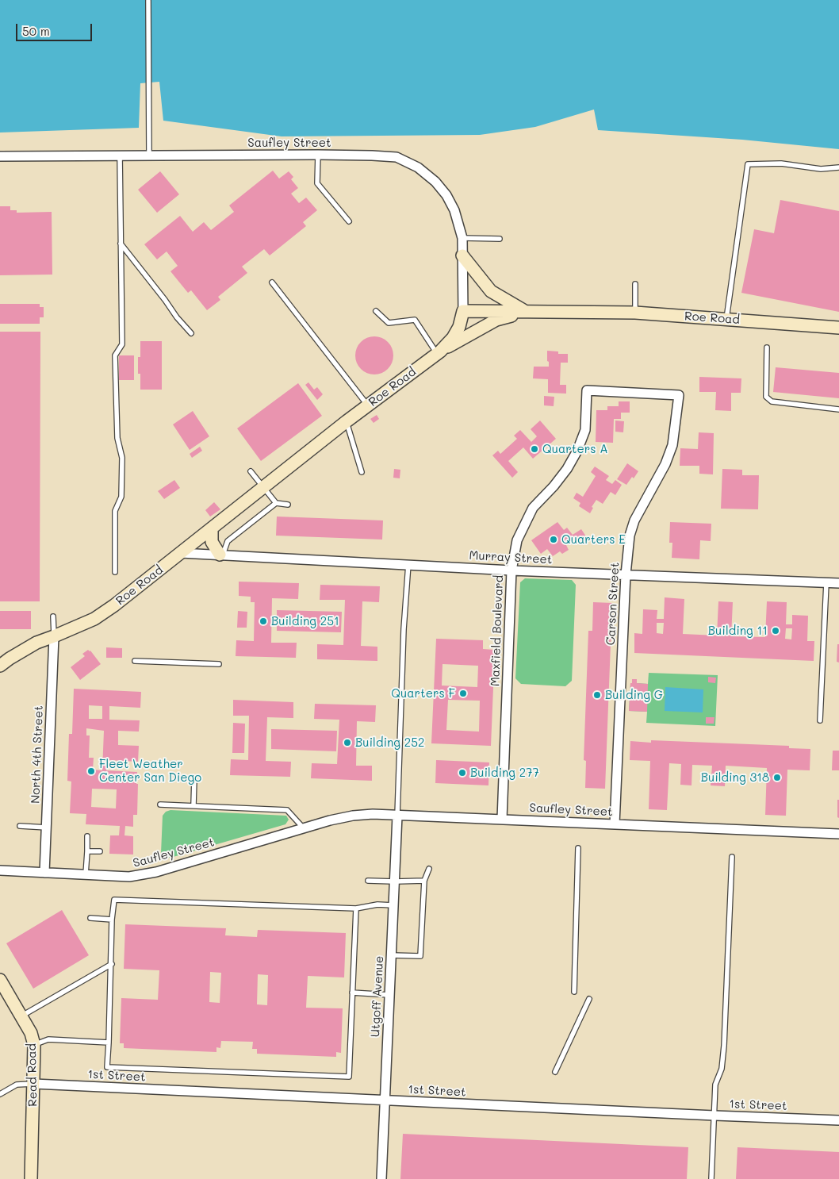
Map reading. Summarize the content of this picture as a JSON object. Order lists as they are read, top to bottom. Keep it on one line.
{"streets":{"street":["Saufley Street","Roe Road","Murray Street","Carson Street","Maxfield Boulevard","North 4th Street","Utgoff Avenue","Read Road","1st Street"]},"crossings":[["Saufley Street","Roe Road"],["Saufley Street","Carson Street"],["Saufley Street","Maxfield Boulevard"],["Saufley Street","North 4th Street"],["Saufley Street","Utgoff Avenue"],["Roe Road","Murray Street"],["Roe Road","North 4th Street"],["Murray Street","Carson Street"],["Murray Street","Maxfield Boulevard"],["Carson Street","Maxfield Boulevard"],["Utgoff Avenue","1st Street"],["Read Road","1st Street"]],"places":["Quarters A","Quarters E","Building 251","Building 11","Quarters F","Building G","Building 252","Fleet Weather Center San Diego","Building 277","Building 318"],"scale_bar":"50 m"}
